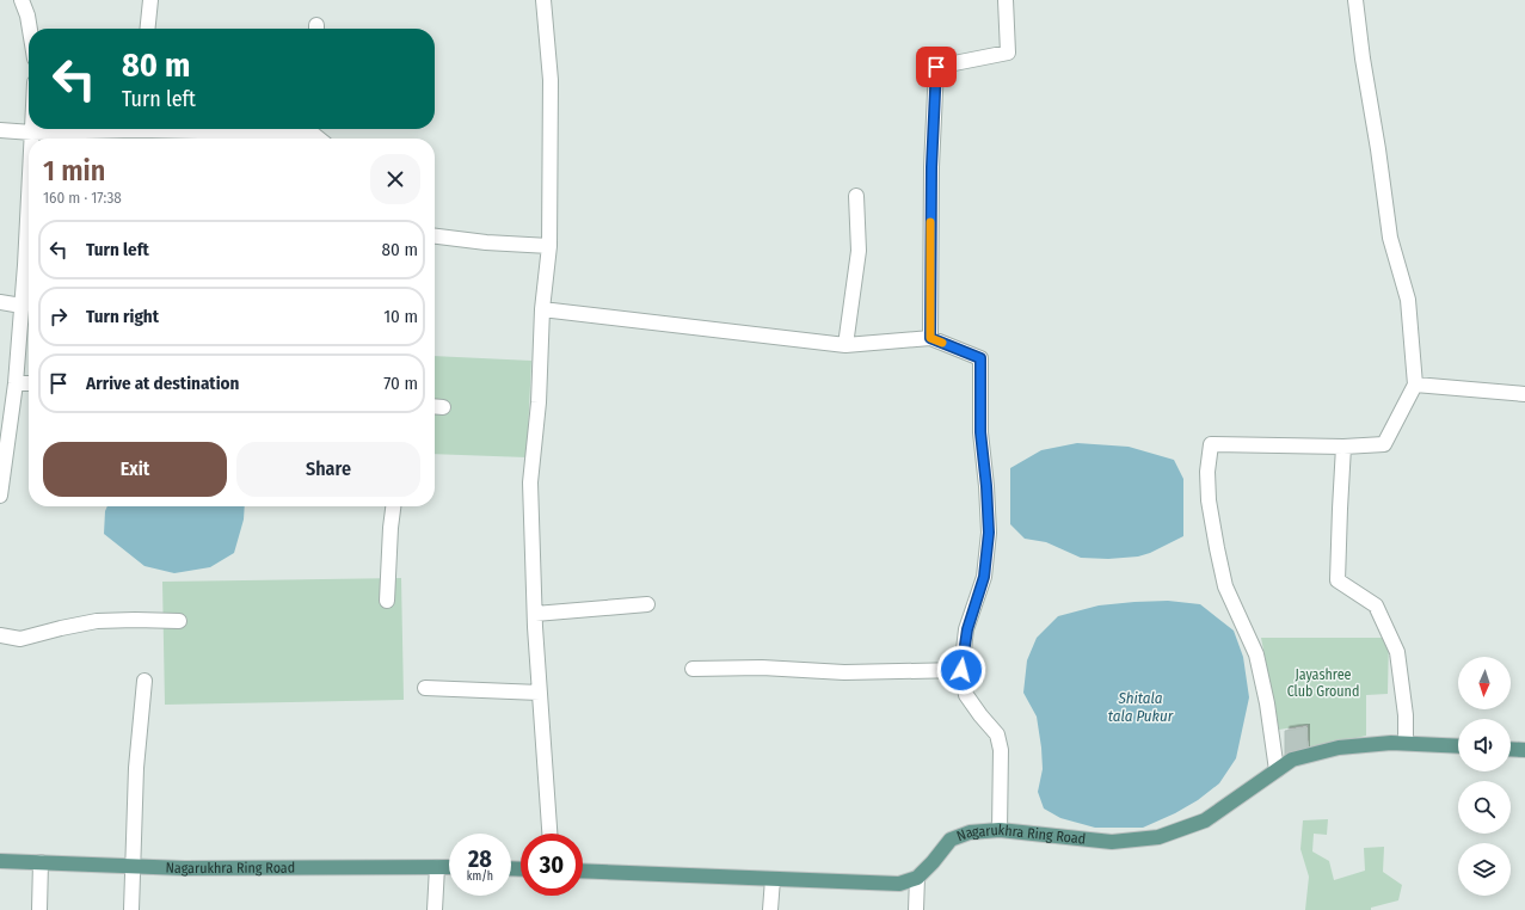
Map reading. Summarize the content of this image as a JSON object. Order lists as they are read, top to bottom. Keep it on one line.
{"streets":{"main road":["Nagarukhra Ring Road"]},"water":["Shitala tala Pukur"],"parks":["Jayashree Club Ground"],"north":"bottom","page":{"turn":["80 m","Turn left"],"heading":["1 min","160 m · 17:38"],"list":[{"name":"Turn left","value":"80 m"},{"name":"Turn right","value":"10 m"},{"name":"Arrive at destination","value":"70 m"}],"buttons":["Exit","Share"],"speed":"28 km/h","limit":"30"}}
